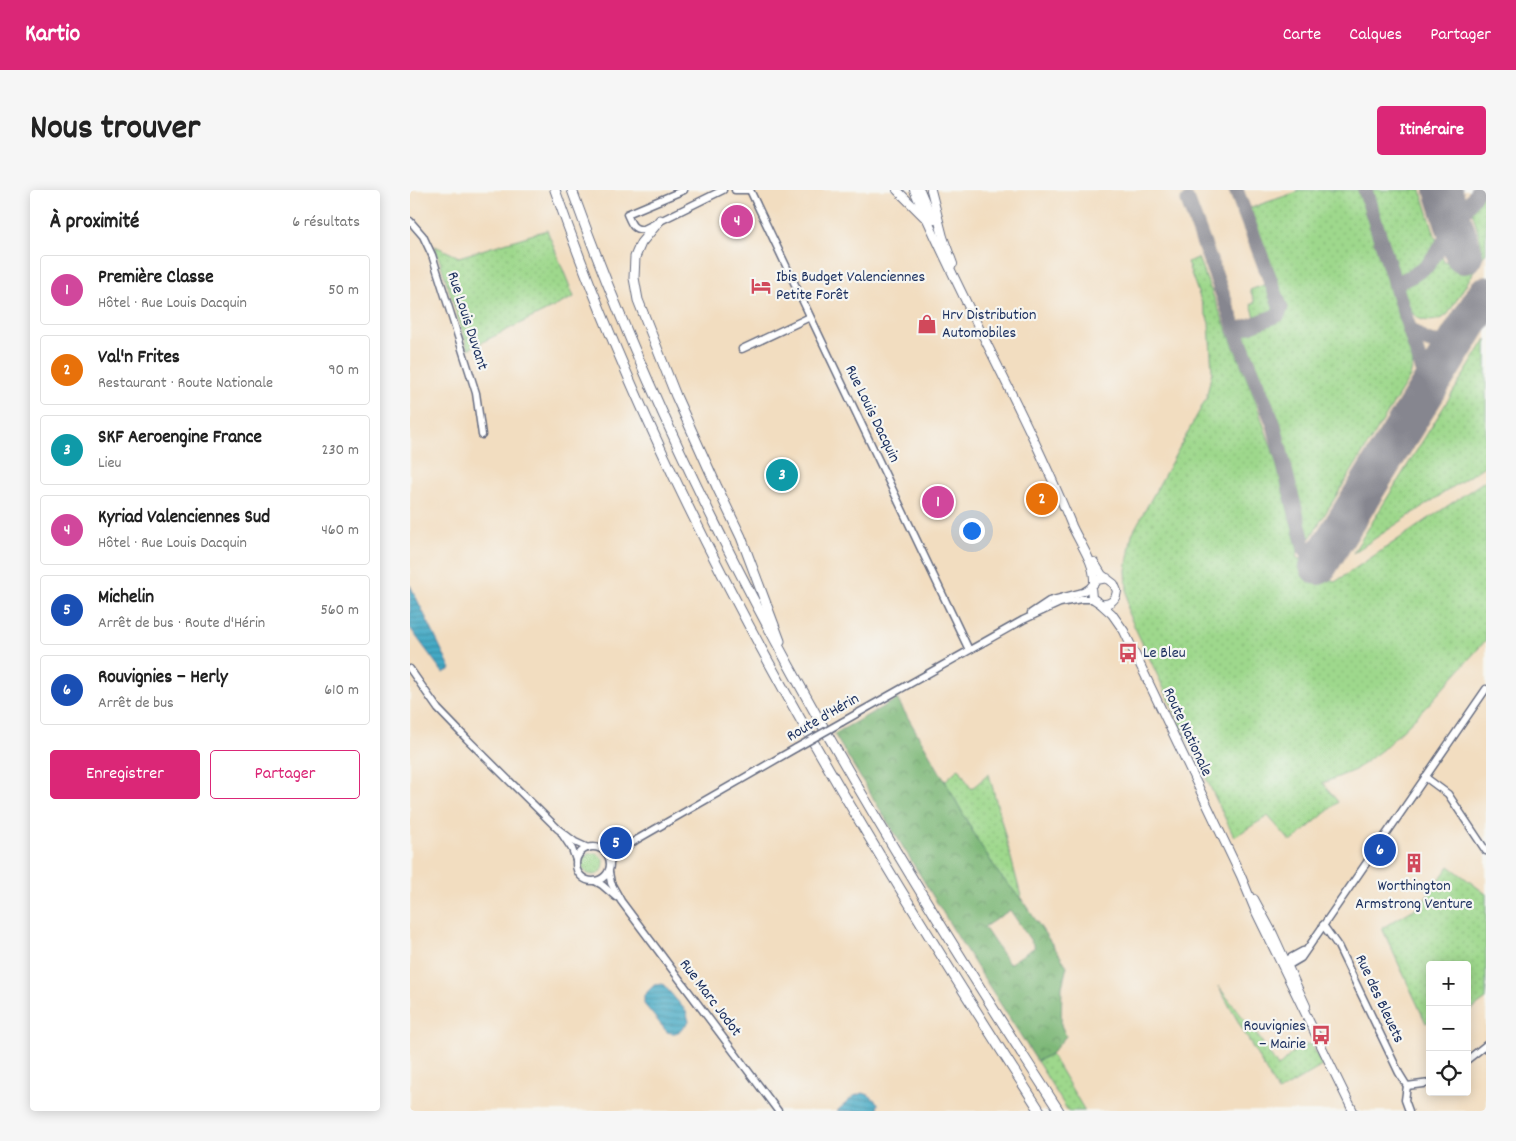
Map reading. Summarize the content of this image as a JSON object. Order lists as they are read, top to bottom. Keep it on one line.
{"streets":{"main road":["Route Nationale"],"street":["Rue Louis Duvant","Rue Louis Dacquin","Route d'Hérin","Rue Marc Jodot","Rue des Bleuets"]},"crossings":[["Rue Louis Dacquin","Route d'Hérin"],["Route d'Hérin","Route Nationale"],["Route d'Hérin","Rue Marc Jodot"]],"places":{"hotel":["Ibis Budget Valenciennes Petite Forêt"],"shop":["Hrv Distribution Automobiles"],"bus stop":["Le Bleu","Rouvignies – Mairie"],"building":["Worthington Armstrong Venture"]},"page":{"header":"Kartio","nav":["Carte","Calques","Partager"],"title":"Nous trouver","buttons":["Itinéraire",["Enregistrer","Partager"]],"heading":["À proximité","6 résultats"],"pins":["4","3","2","1","5","6"],"list":[{"mark":"1","name":"Première Classe","note":"Hôtel · Rue Louis Dacquin","value":"50 m"},{"mark":"2","name":"Val'n Frites","note":"Restaurant · Route Nationale","value":"90 m"},{"mark":"3","name":"SKF Aeroengine France","note":"Lieu","value":"230 m"},{"mark":"4","name":"Kyriad Valenciennes Sud","note":"Hôtel · Rue Louis Dacquin","value":"460 m"},{"mark":"5","name":"Michelin","note":"Arrêt de bus · Route d'Hérin","value":"560 m"},{"mark":"6","name":"Rouvignies – Herly","note":"Arrêt de bus","value":"610 m"}],"map_buttons":["+","−"]}}
